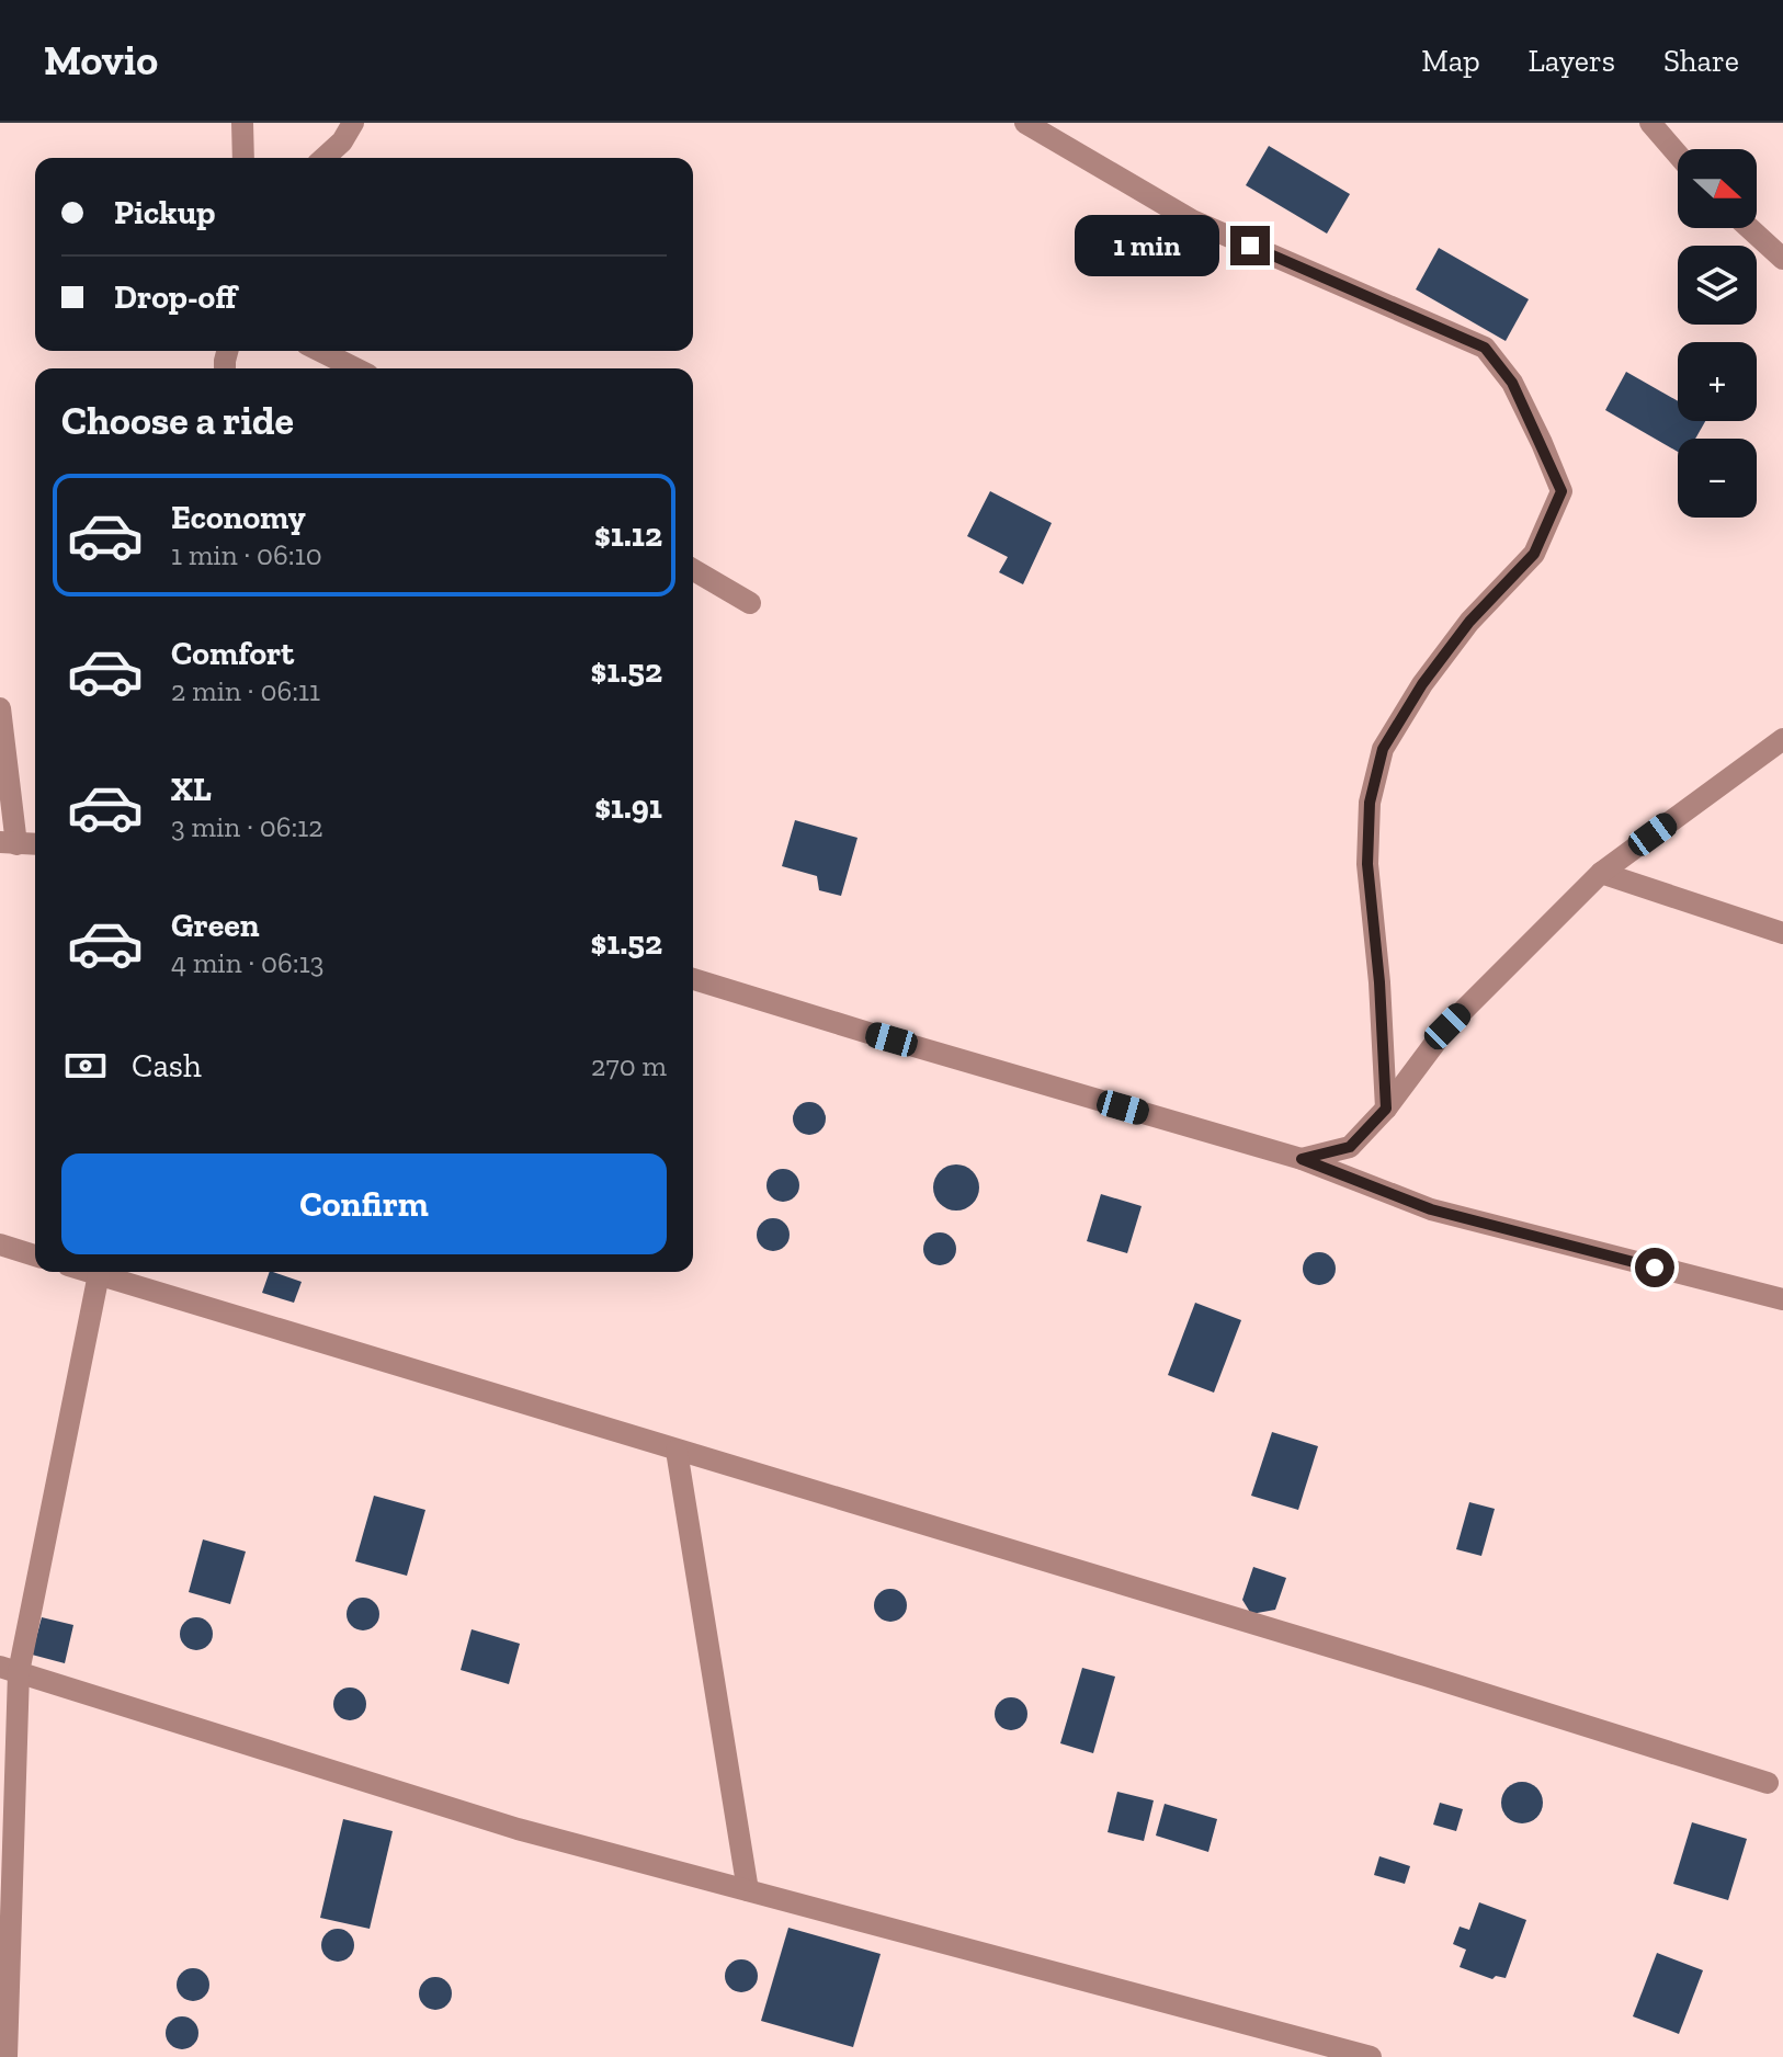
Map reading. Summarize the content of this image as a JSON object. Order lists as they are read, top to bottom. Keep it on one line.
{"north":"right","page":{"header":"Movio","nav":["Map","Layers","Share"],"map_buttons":["+","−"],"banner":["Pickup","Drop-off"],"bubble":"1 min","heading":"Choose a ride","list":[{"name":"Economy","note":"1 min · 06:10","value":"$1.12"},{"name":"Comfort","note":"2 min · 06:11","value":"$1.52"},{"name":"XL","note":"3 min · 06:12","value":"$1.91"},{"name":"Green","note":"4 min · 06:13","value":"$1.52"}],"pay":["Cash","270 m"],"buttons":"Confirm"}}
